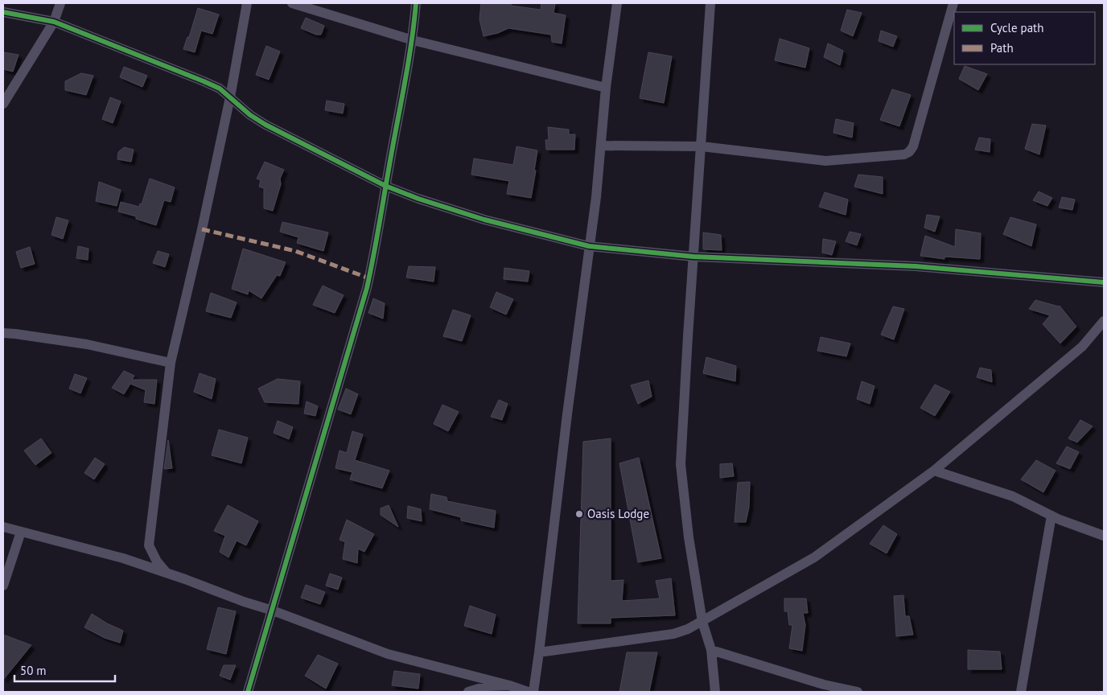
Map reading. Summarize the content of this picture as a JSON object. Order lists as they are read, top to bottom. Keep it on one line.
{"places":["Oasis Lodge"],"legend":["Cycle path","Path"],"scale_bar":"50 m"}
